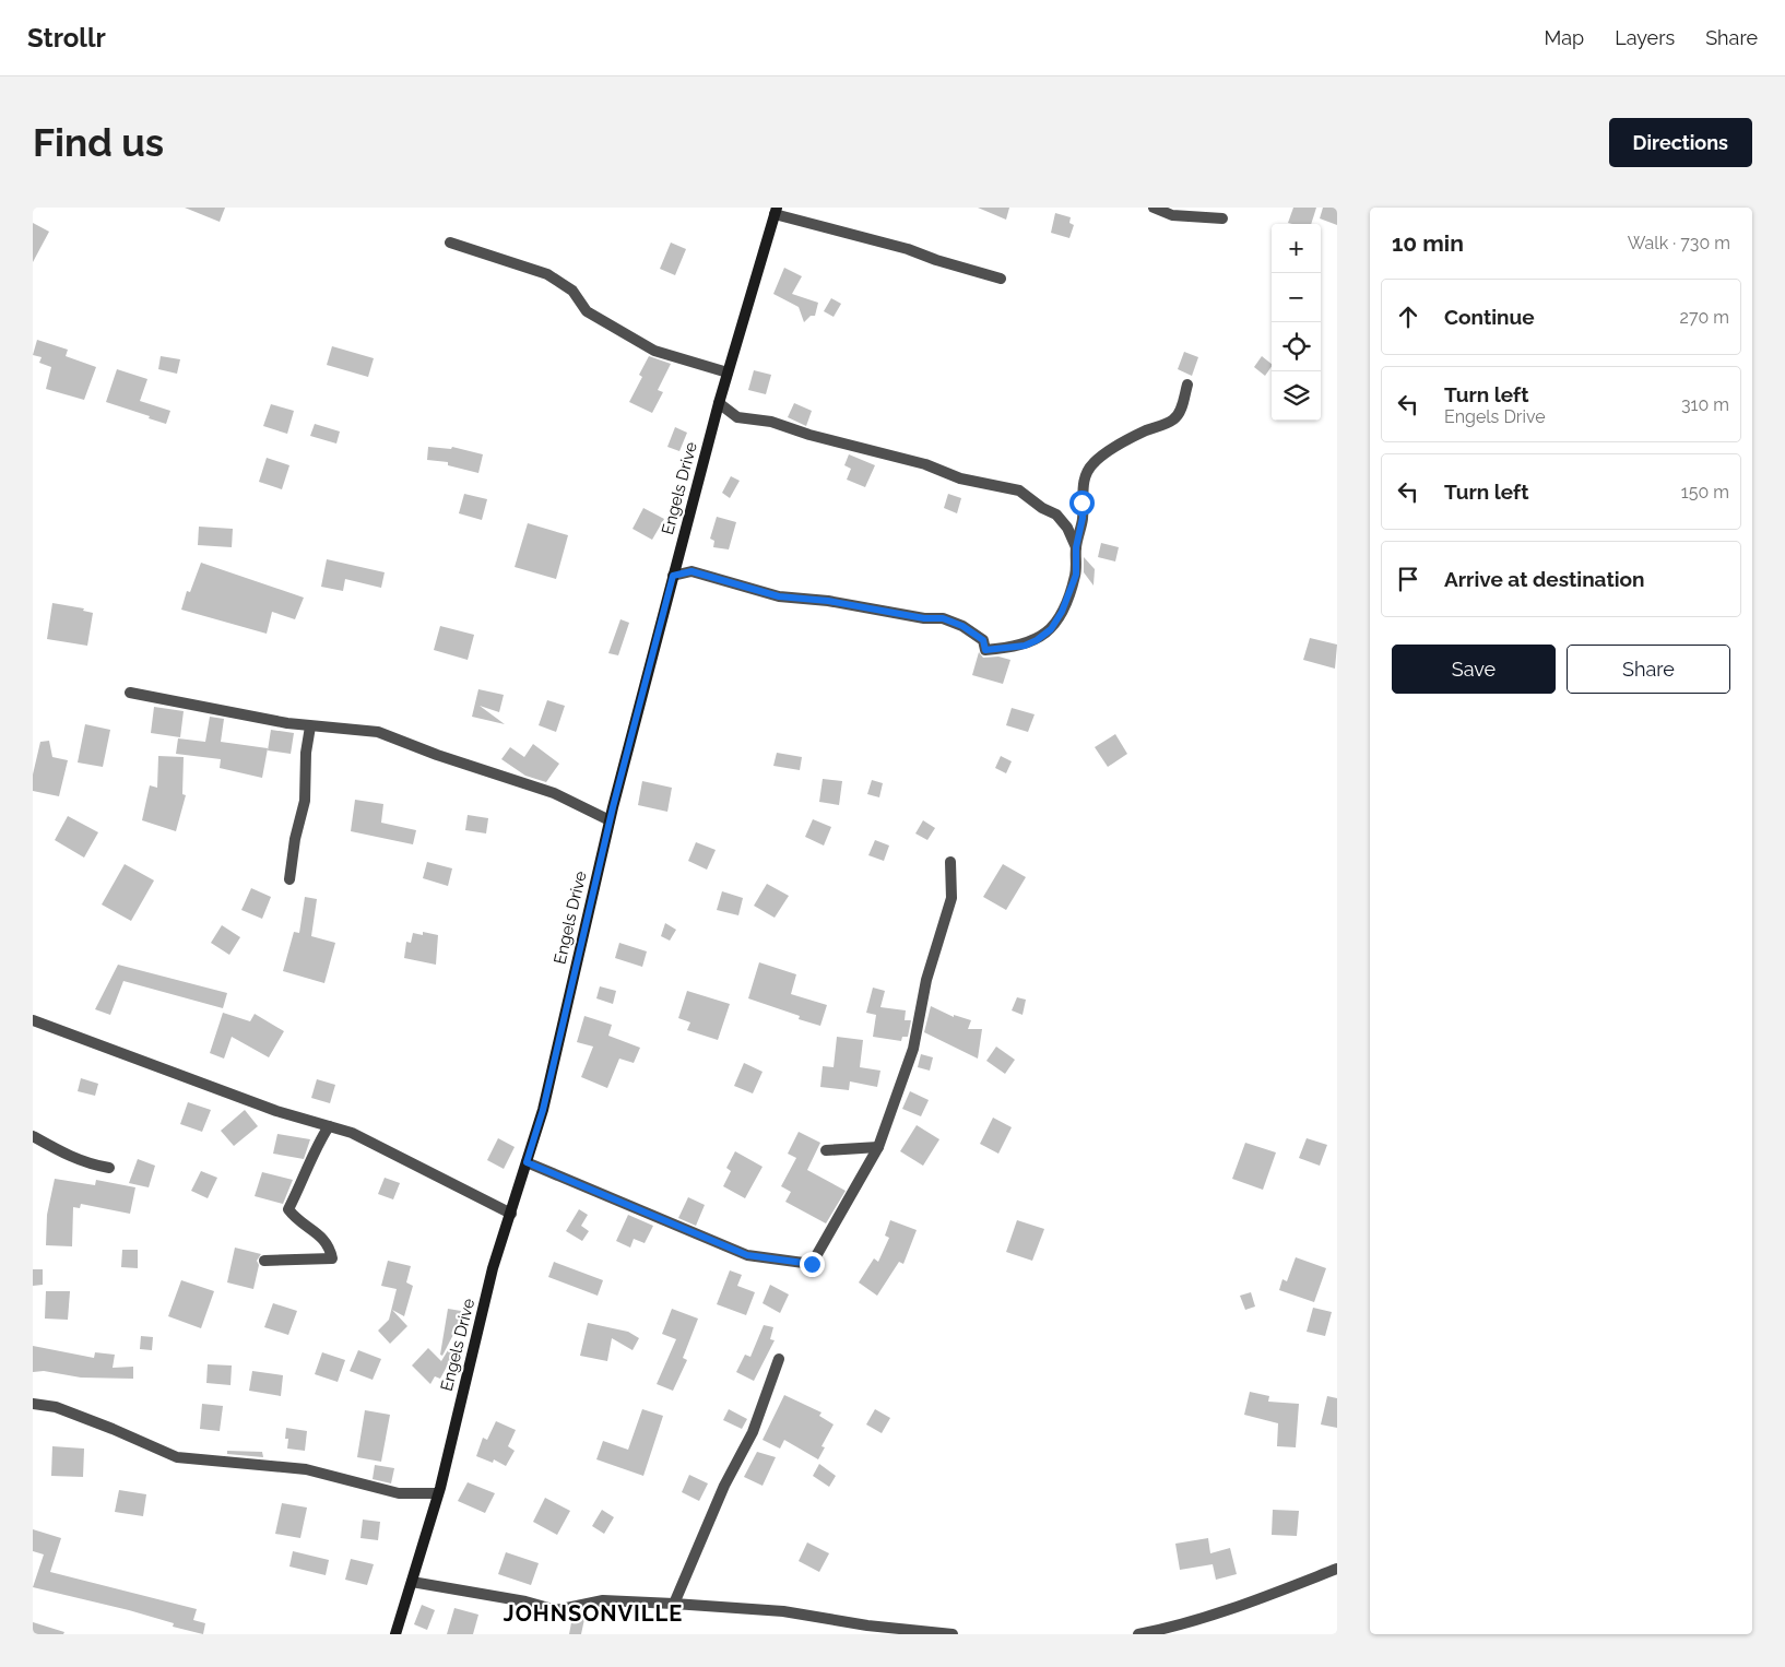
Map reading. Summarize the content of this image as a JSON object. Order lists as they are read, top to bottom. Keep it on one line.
{"streets":{"street":["Engels Drive"]},"districts":["JOHNSONVILLE"],"page":{"header":"Strollr","nav":["Map","Layers","Share"],"buttons":["Directions",["Save","Share"]],"title":"Find us","heading":["10 min","Walk · 730 m"],"map_buttons":["+","−"],"list":[["Continue","270 m"],["Turn left","Engels Drive","310 m"],["Turn left","150 m"],"Arrive at destination"]}}
